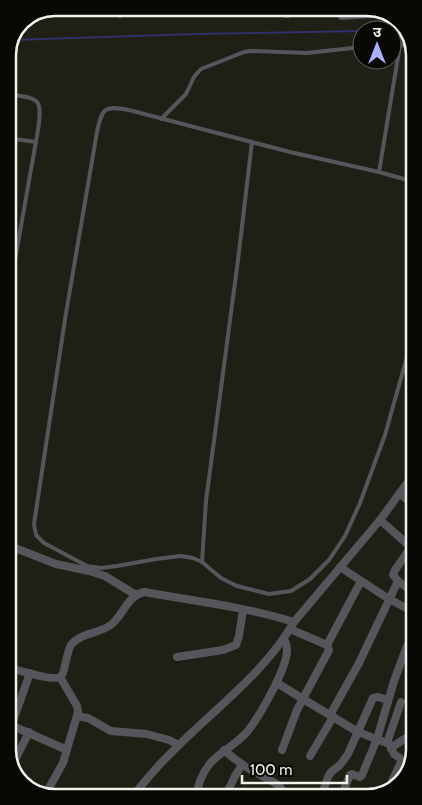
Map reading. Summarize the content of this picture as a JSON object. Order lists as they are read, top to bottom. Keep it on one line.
{"scale_bar":"100 m","north":"top"}
